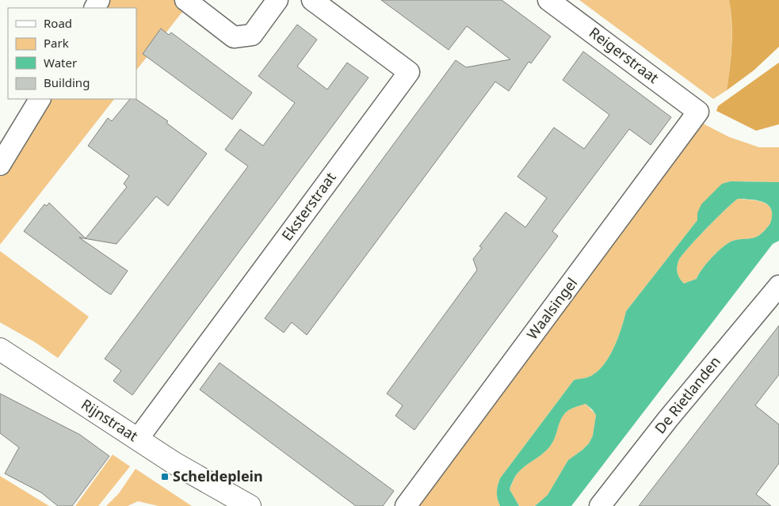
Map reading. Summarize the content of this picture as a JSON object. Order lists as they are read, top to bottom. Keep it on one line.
{"streets":{"street":["Reigerstraat","Eksterstraat","Waalsingel","De Rietlanden","Rijnstraat"]},"crossings":[["Reigerstraat","Waalsingel"],["Eksterstraat","Rijnstraat"]],"places":{"transit":["Scheldeplein"]},"legend":["Road","Park","Water","Building"]}
